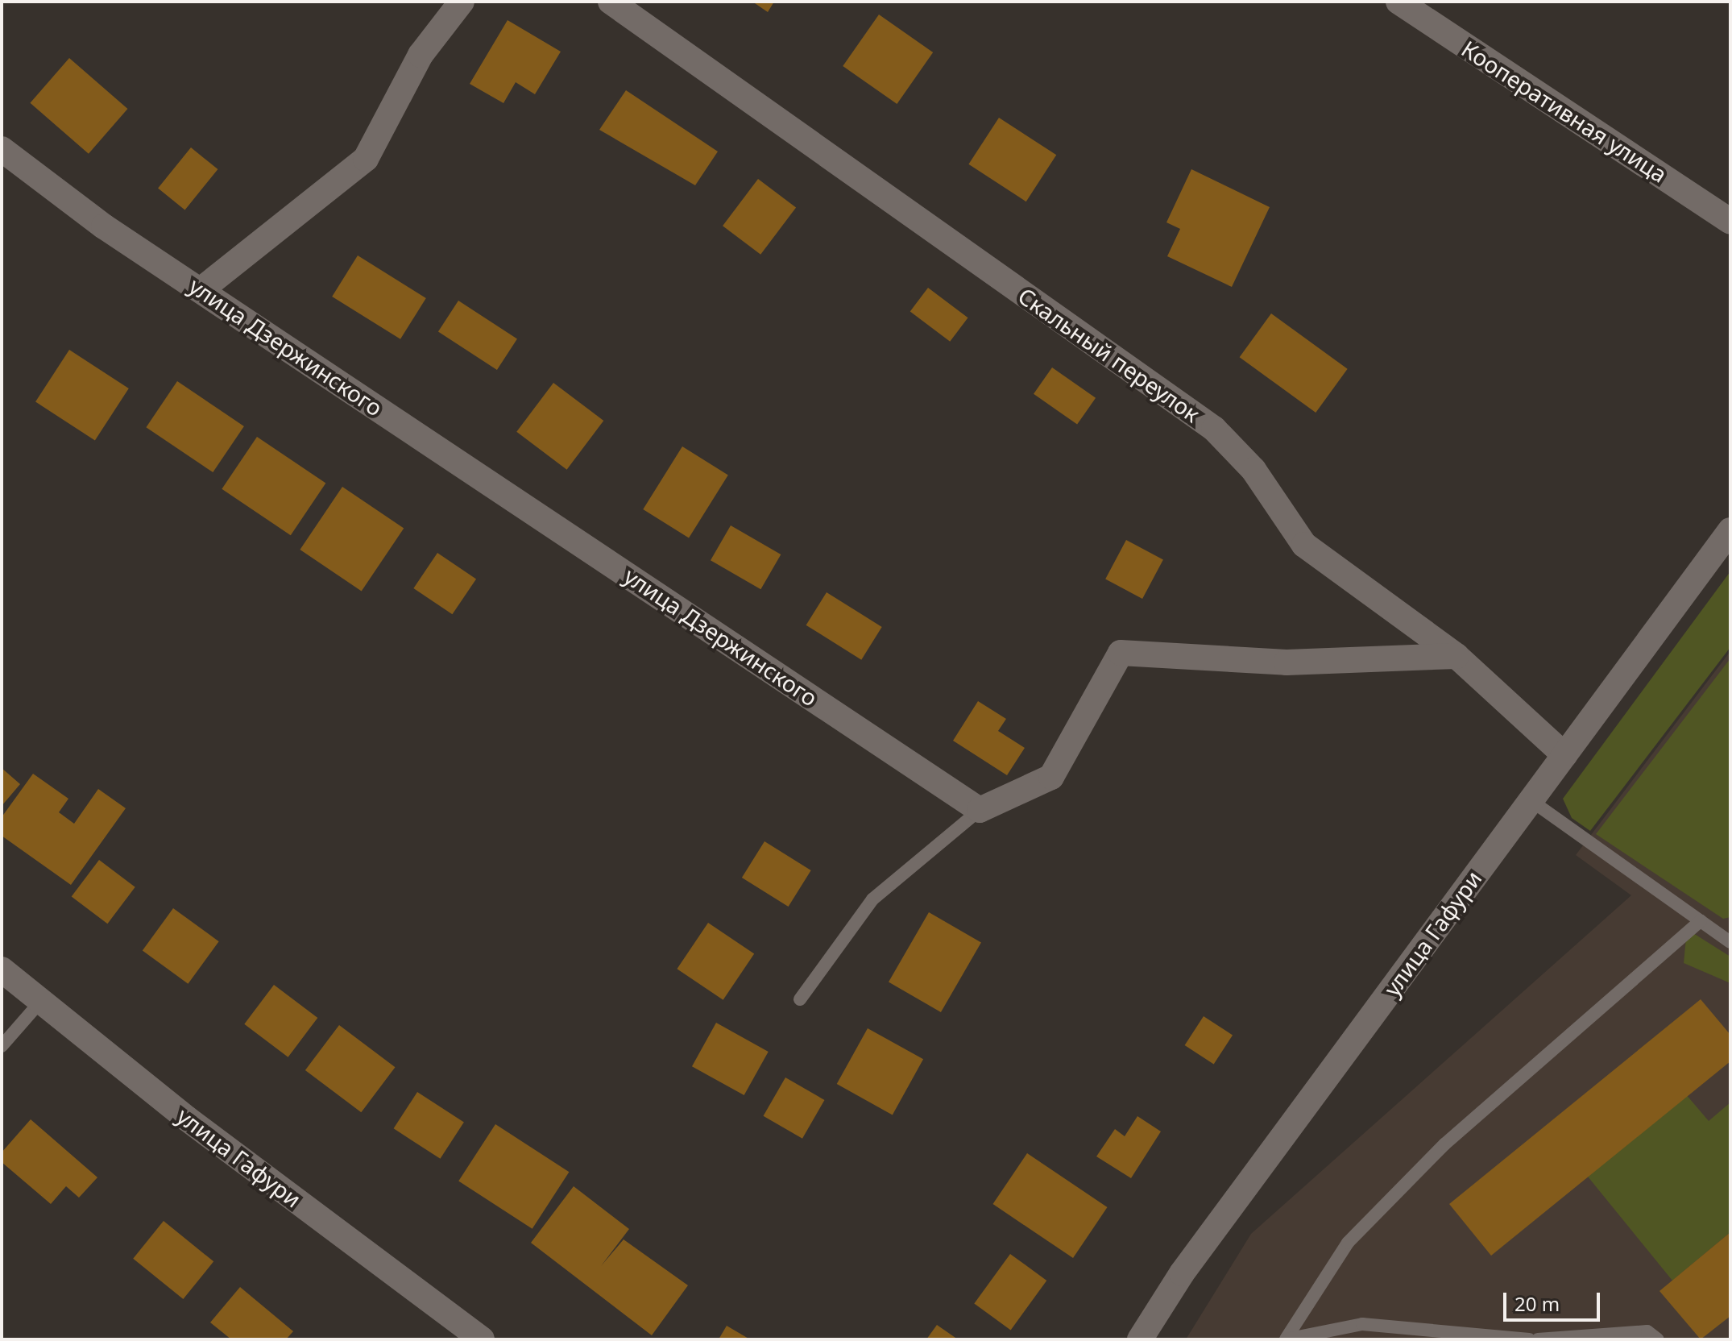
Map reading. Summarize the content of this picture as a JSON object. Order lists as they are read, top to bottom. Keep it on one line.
{"streets":{"street":["Кооперативная улица","улица Дзержинского","Скальный переулок","улица Гафури"]},"crossings":[["Скальный переулок","улица Гафури"]],"scale_bar":"20 m"}
